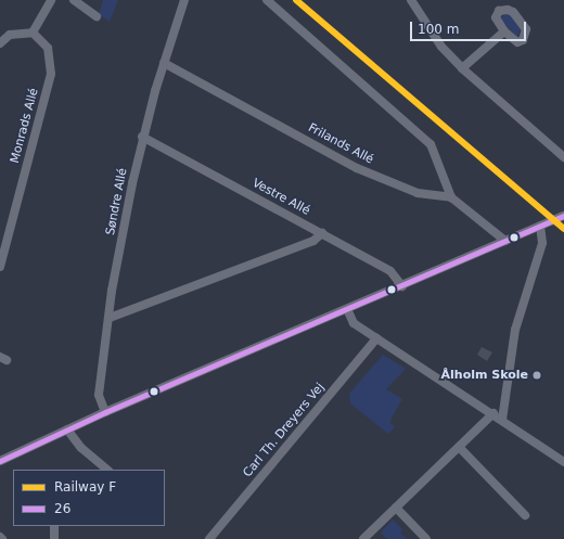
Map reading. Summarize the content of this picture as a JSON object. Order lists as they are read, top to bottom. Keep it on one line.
{"streets":{"street":["Monrads Allé","Frilands Allé","Vestre Allé","Søndre Allé","Carl Th. Dreyers Vej"]},"crossings":[["Frilands Allé","Søndre Allé"],["Vestre Allé","Søndre Allé"]],"places":["Ålholm Skole"],"lines":["rail line F","transit line 26"],"legend":["Railway F","26"],"scale_bar":"100 m"}
